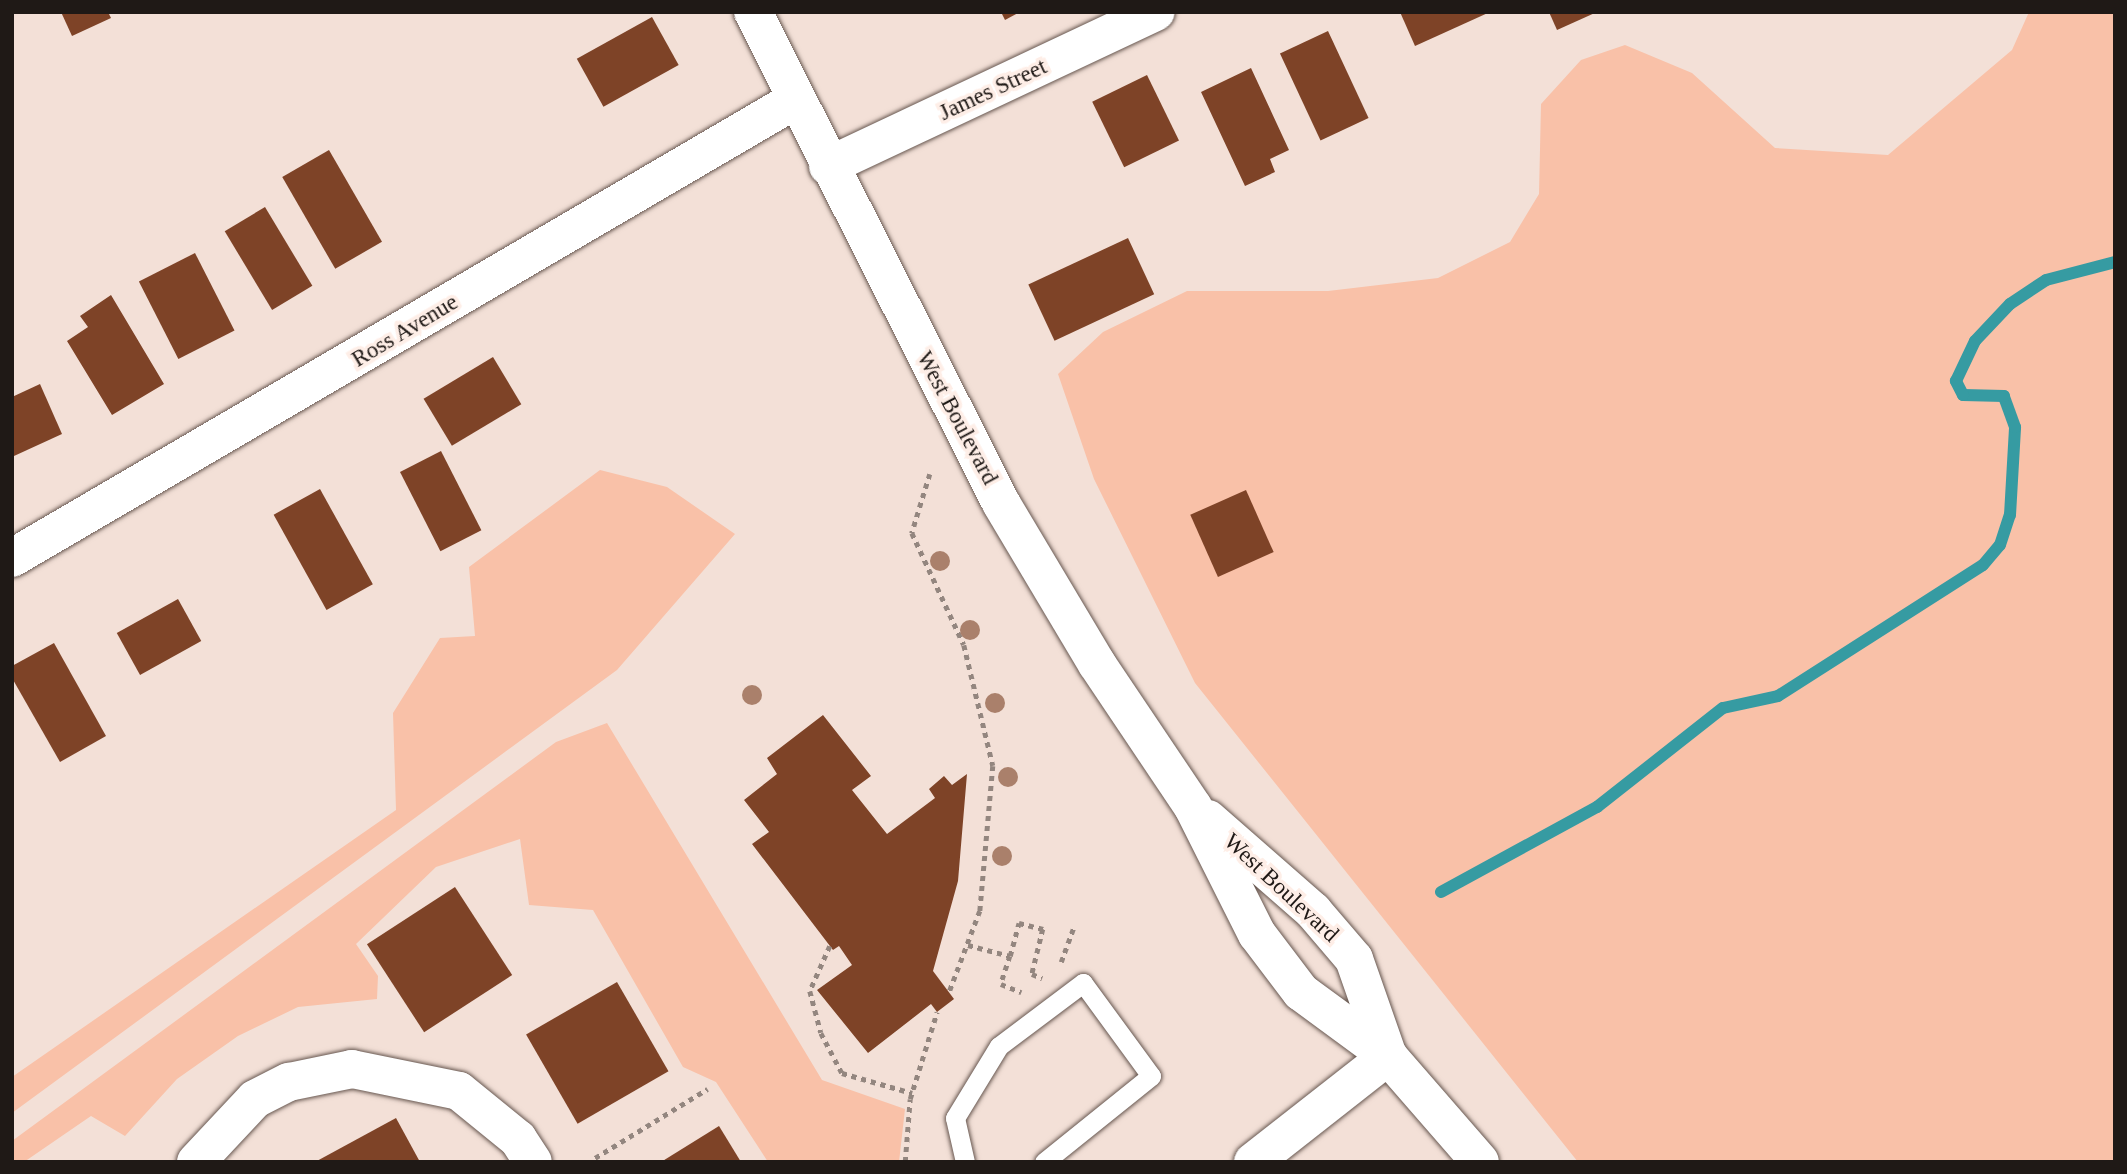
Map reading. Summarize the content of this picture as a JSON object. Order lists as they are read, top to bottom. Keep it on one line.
{"streets":{"street":["James Street","Ross Avenue","West Boulevard"]},"crossings":[["James Street","West Boulevard"],["Ross Avenue","West Boulevard"]]}
